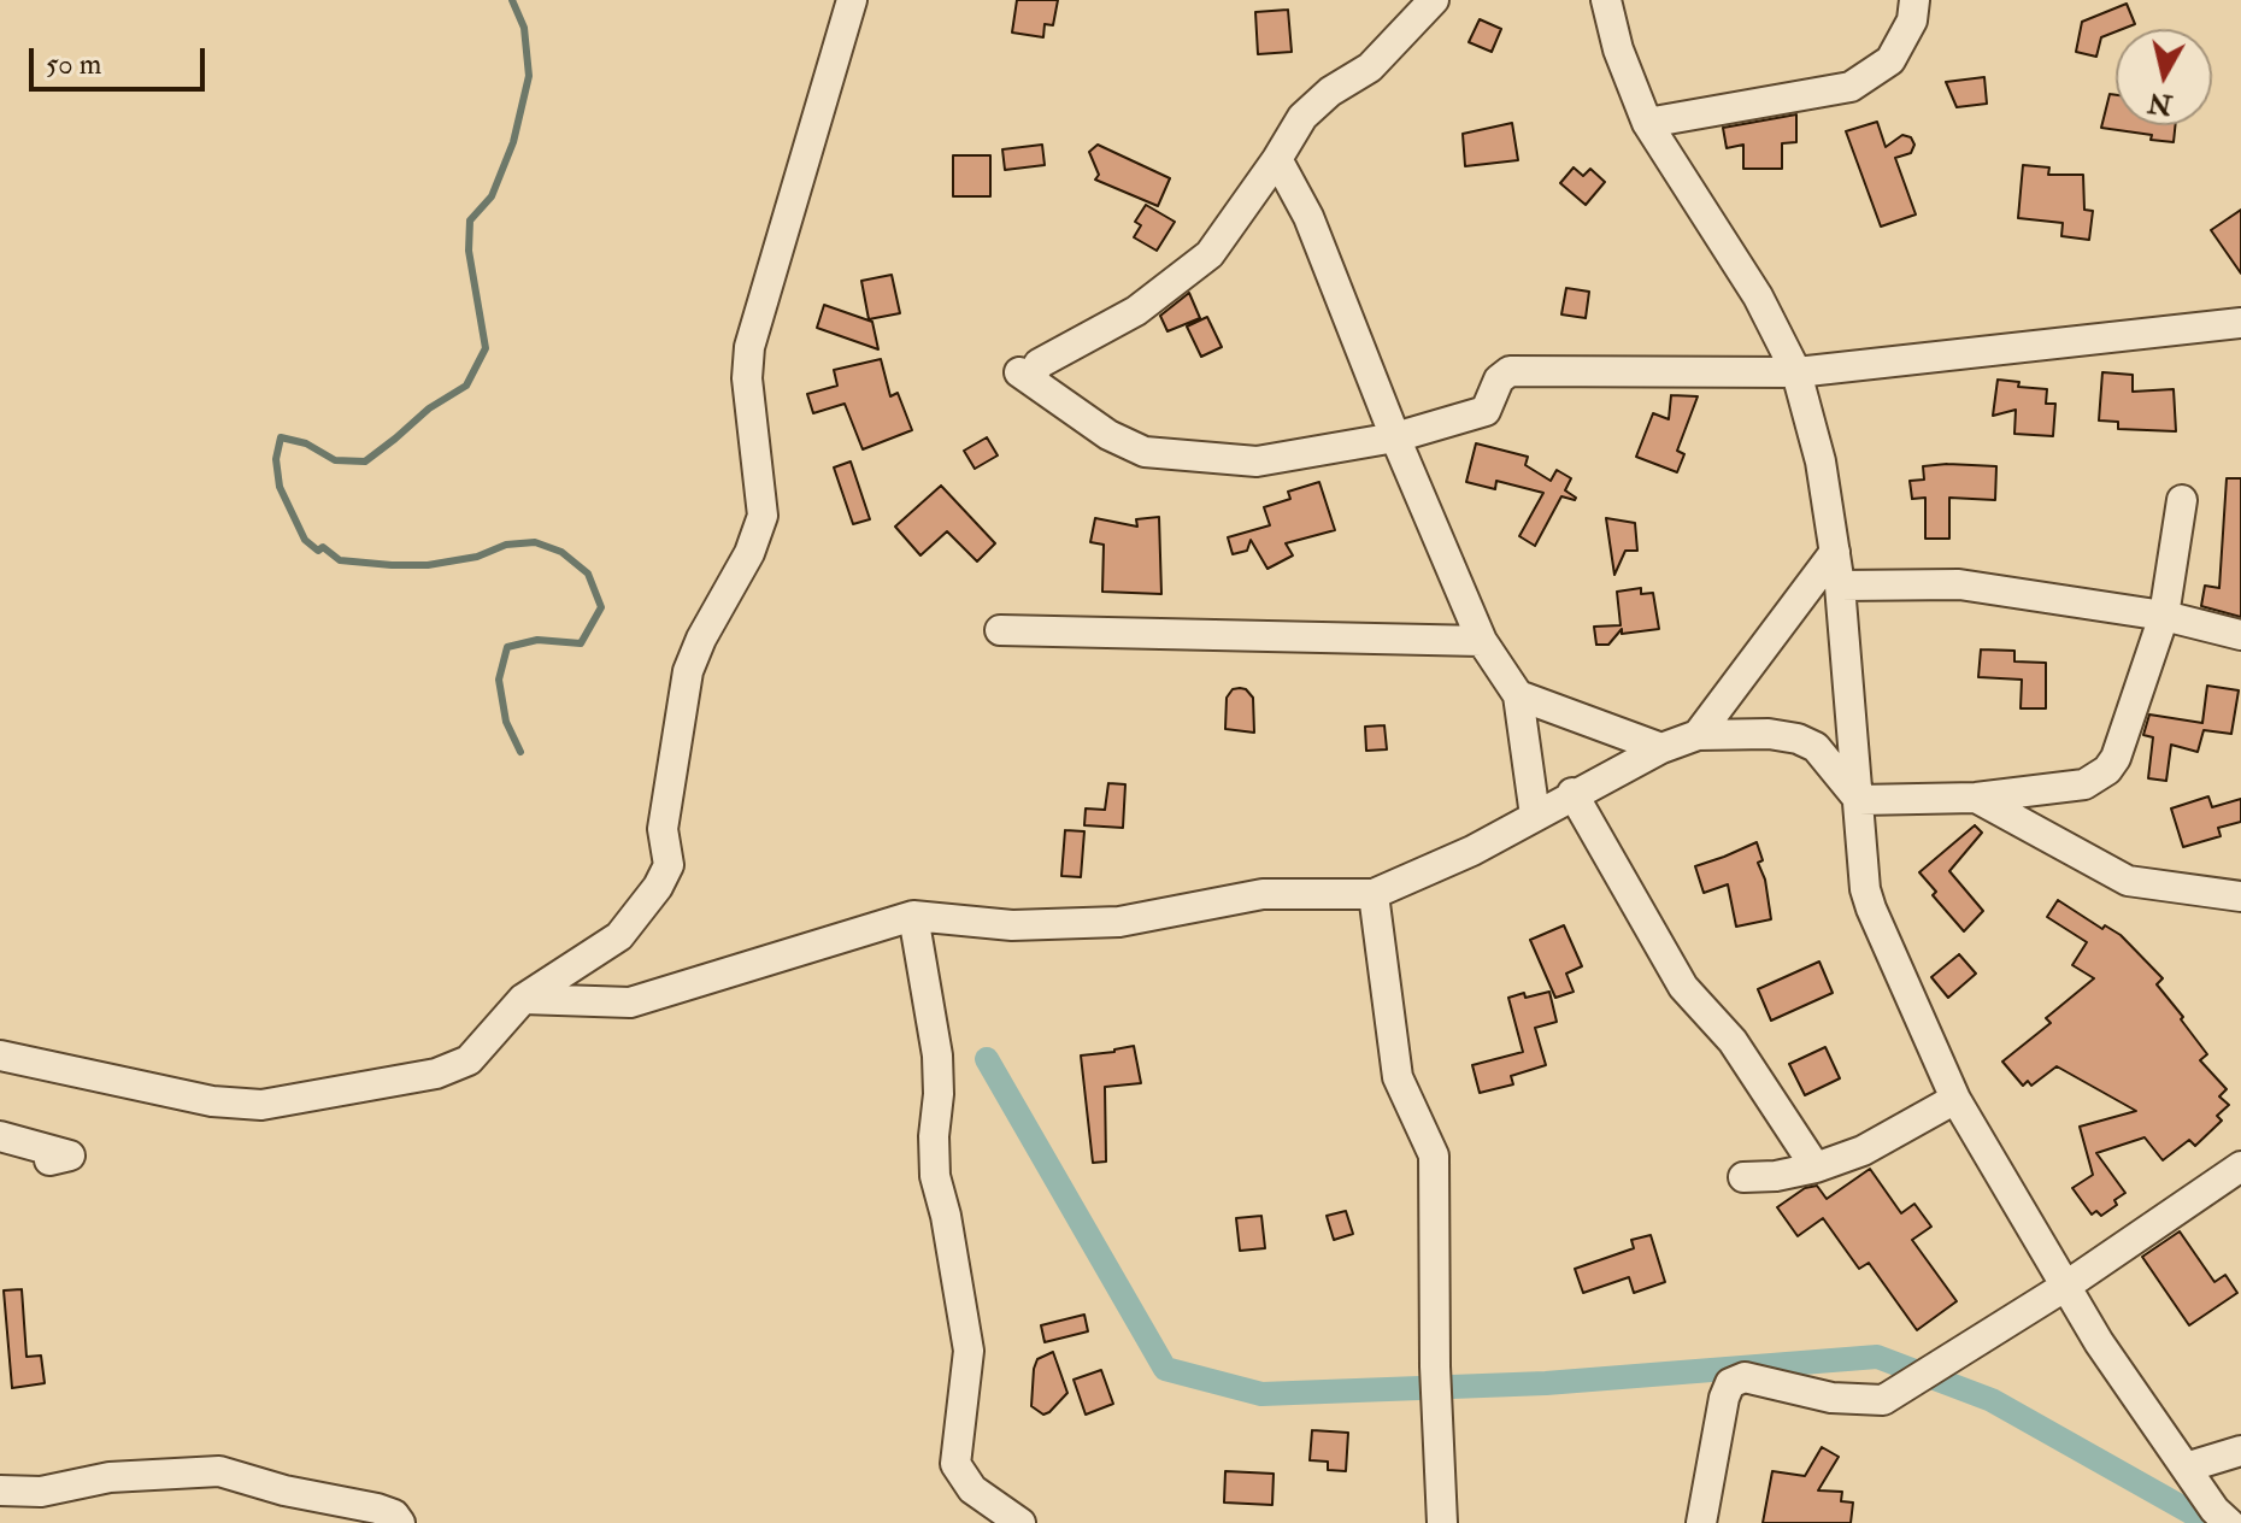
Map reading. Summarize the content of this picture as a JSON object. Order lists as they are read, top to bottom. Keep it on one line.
{"scale_bar":"50 m","north":"bottom"}
